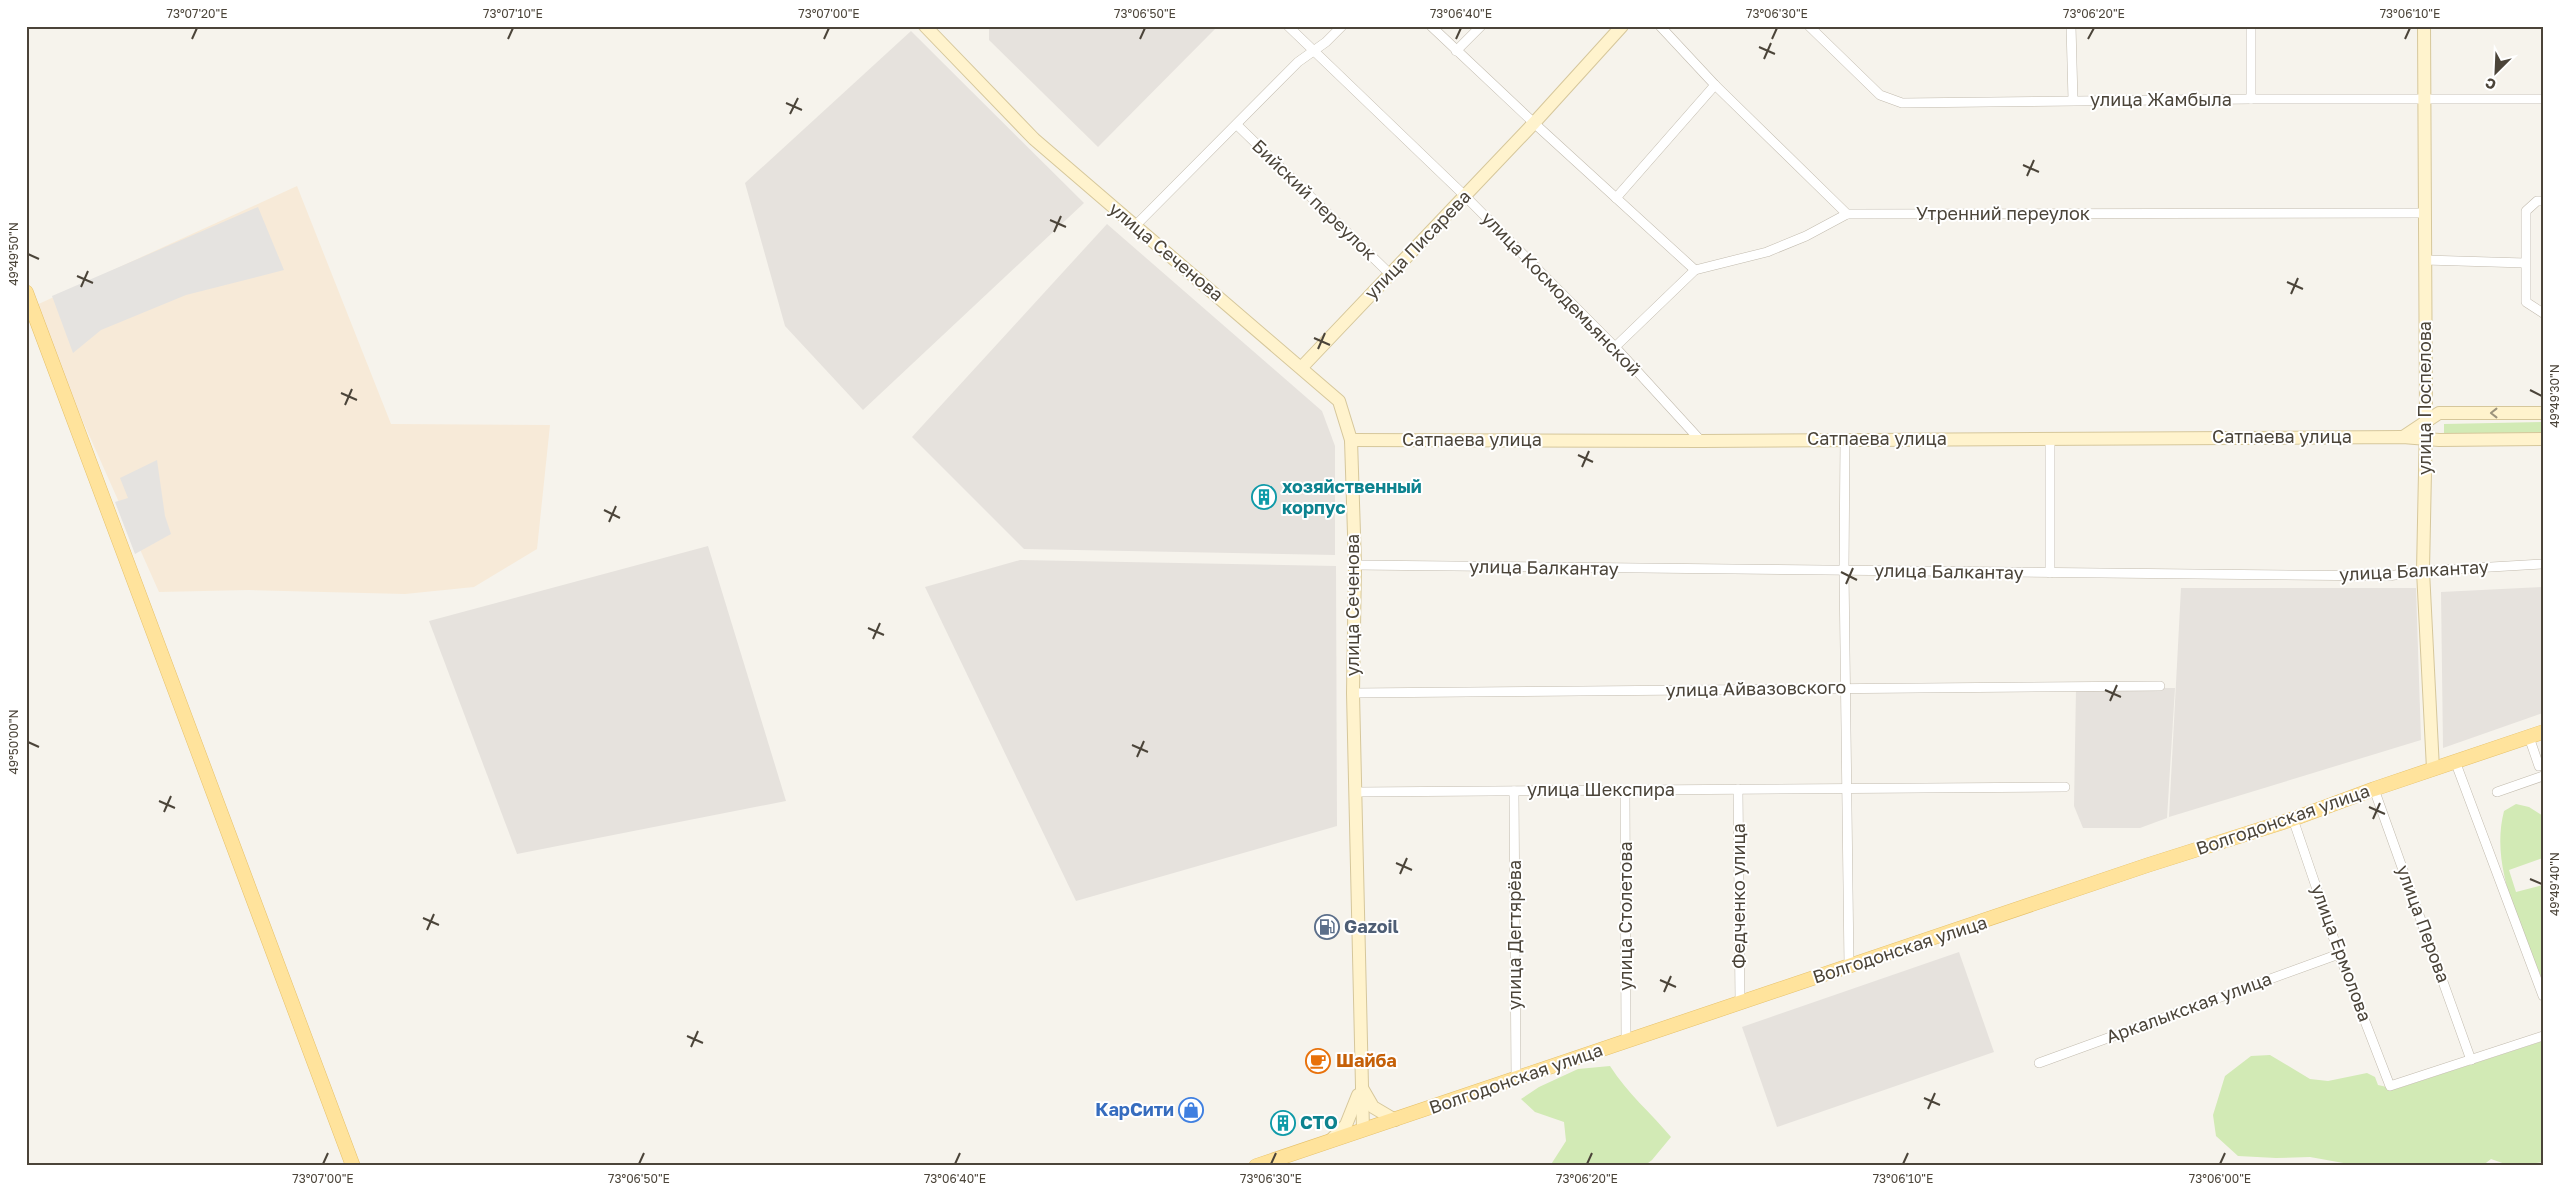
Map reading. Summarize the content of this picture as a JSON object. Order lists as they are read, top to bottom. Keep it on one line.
{"streets":{"main road":["Волгодонская улица"],"street":["улица Жамбыла","Бийский переулок","Утренний переулок","улица Писарева","улица Сеченова","улица Космодемьянской","улица Поспелова","Сатпаева улица","улица Балкантау","улица Айвазовского","улица Шекспира","Федченко улица","улица Столетова","улица Перова","улица Дегтярёва","улица Ермолова","Аркалыкская улица"]},"crossings":[["улица Жамбыла","улица Поспелова"],["Бийский переулок","улица Писарева"],["Утренний переулок","улица Поспелова"],["улица Писарева","улица Сеченова"],["улица Писарева","улица Космодемьянской"],["улица Сеченова","Сатпаева улица"],["улица Сеченова","улица Балкантау"],["улица Сеченова","улица Айвазовского"],["улица Сеченова","улица Шекспира"],["улица Сеченова","Волгодонская улица"],["улица Космодемьянской","Сатпаева улица"],["улица Поспелова","Сатпаева улица"],["улица Поспелова","улица Балкантау"],["улица Поспелова","Волгодонская улица"],["улица Шекспира","Федченко улица"],["улица Шекспира","улица Столетова"],["улица Шекспира","улица Дегтярёва"],["Волгодонская улица","Федченко улица"],["Волгодонская улица","улица Столетова"],["Волгодонская улица","улица Перова"],["Волгодонская улица","улица Дегтярёва"],["Волгодонская улица","улица Ермолова"],["улица Перова","улица Ермолова"],["улица Ермолова","Аркалыкская улица"]],"places":{"building":["хозяйственный корпус","СТО"],"fuel station":["Gazoil"],"cafe":["Шайба"],"shop":["КарСити"]},"north":"bottom left","coordinates":["73°07'20\"E","73°07'10\"E","73°07'00\"E","73°06'50\"E","73°06'40\"E","73°06'30\"E","73°06'20\"E","73°06'10\"E","49°49'50\"N","49°49'30\"N","49°50'00\"N","49°49'40\"N","73°06'00\"E"]}
